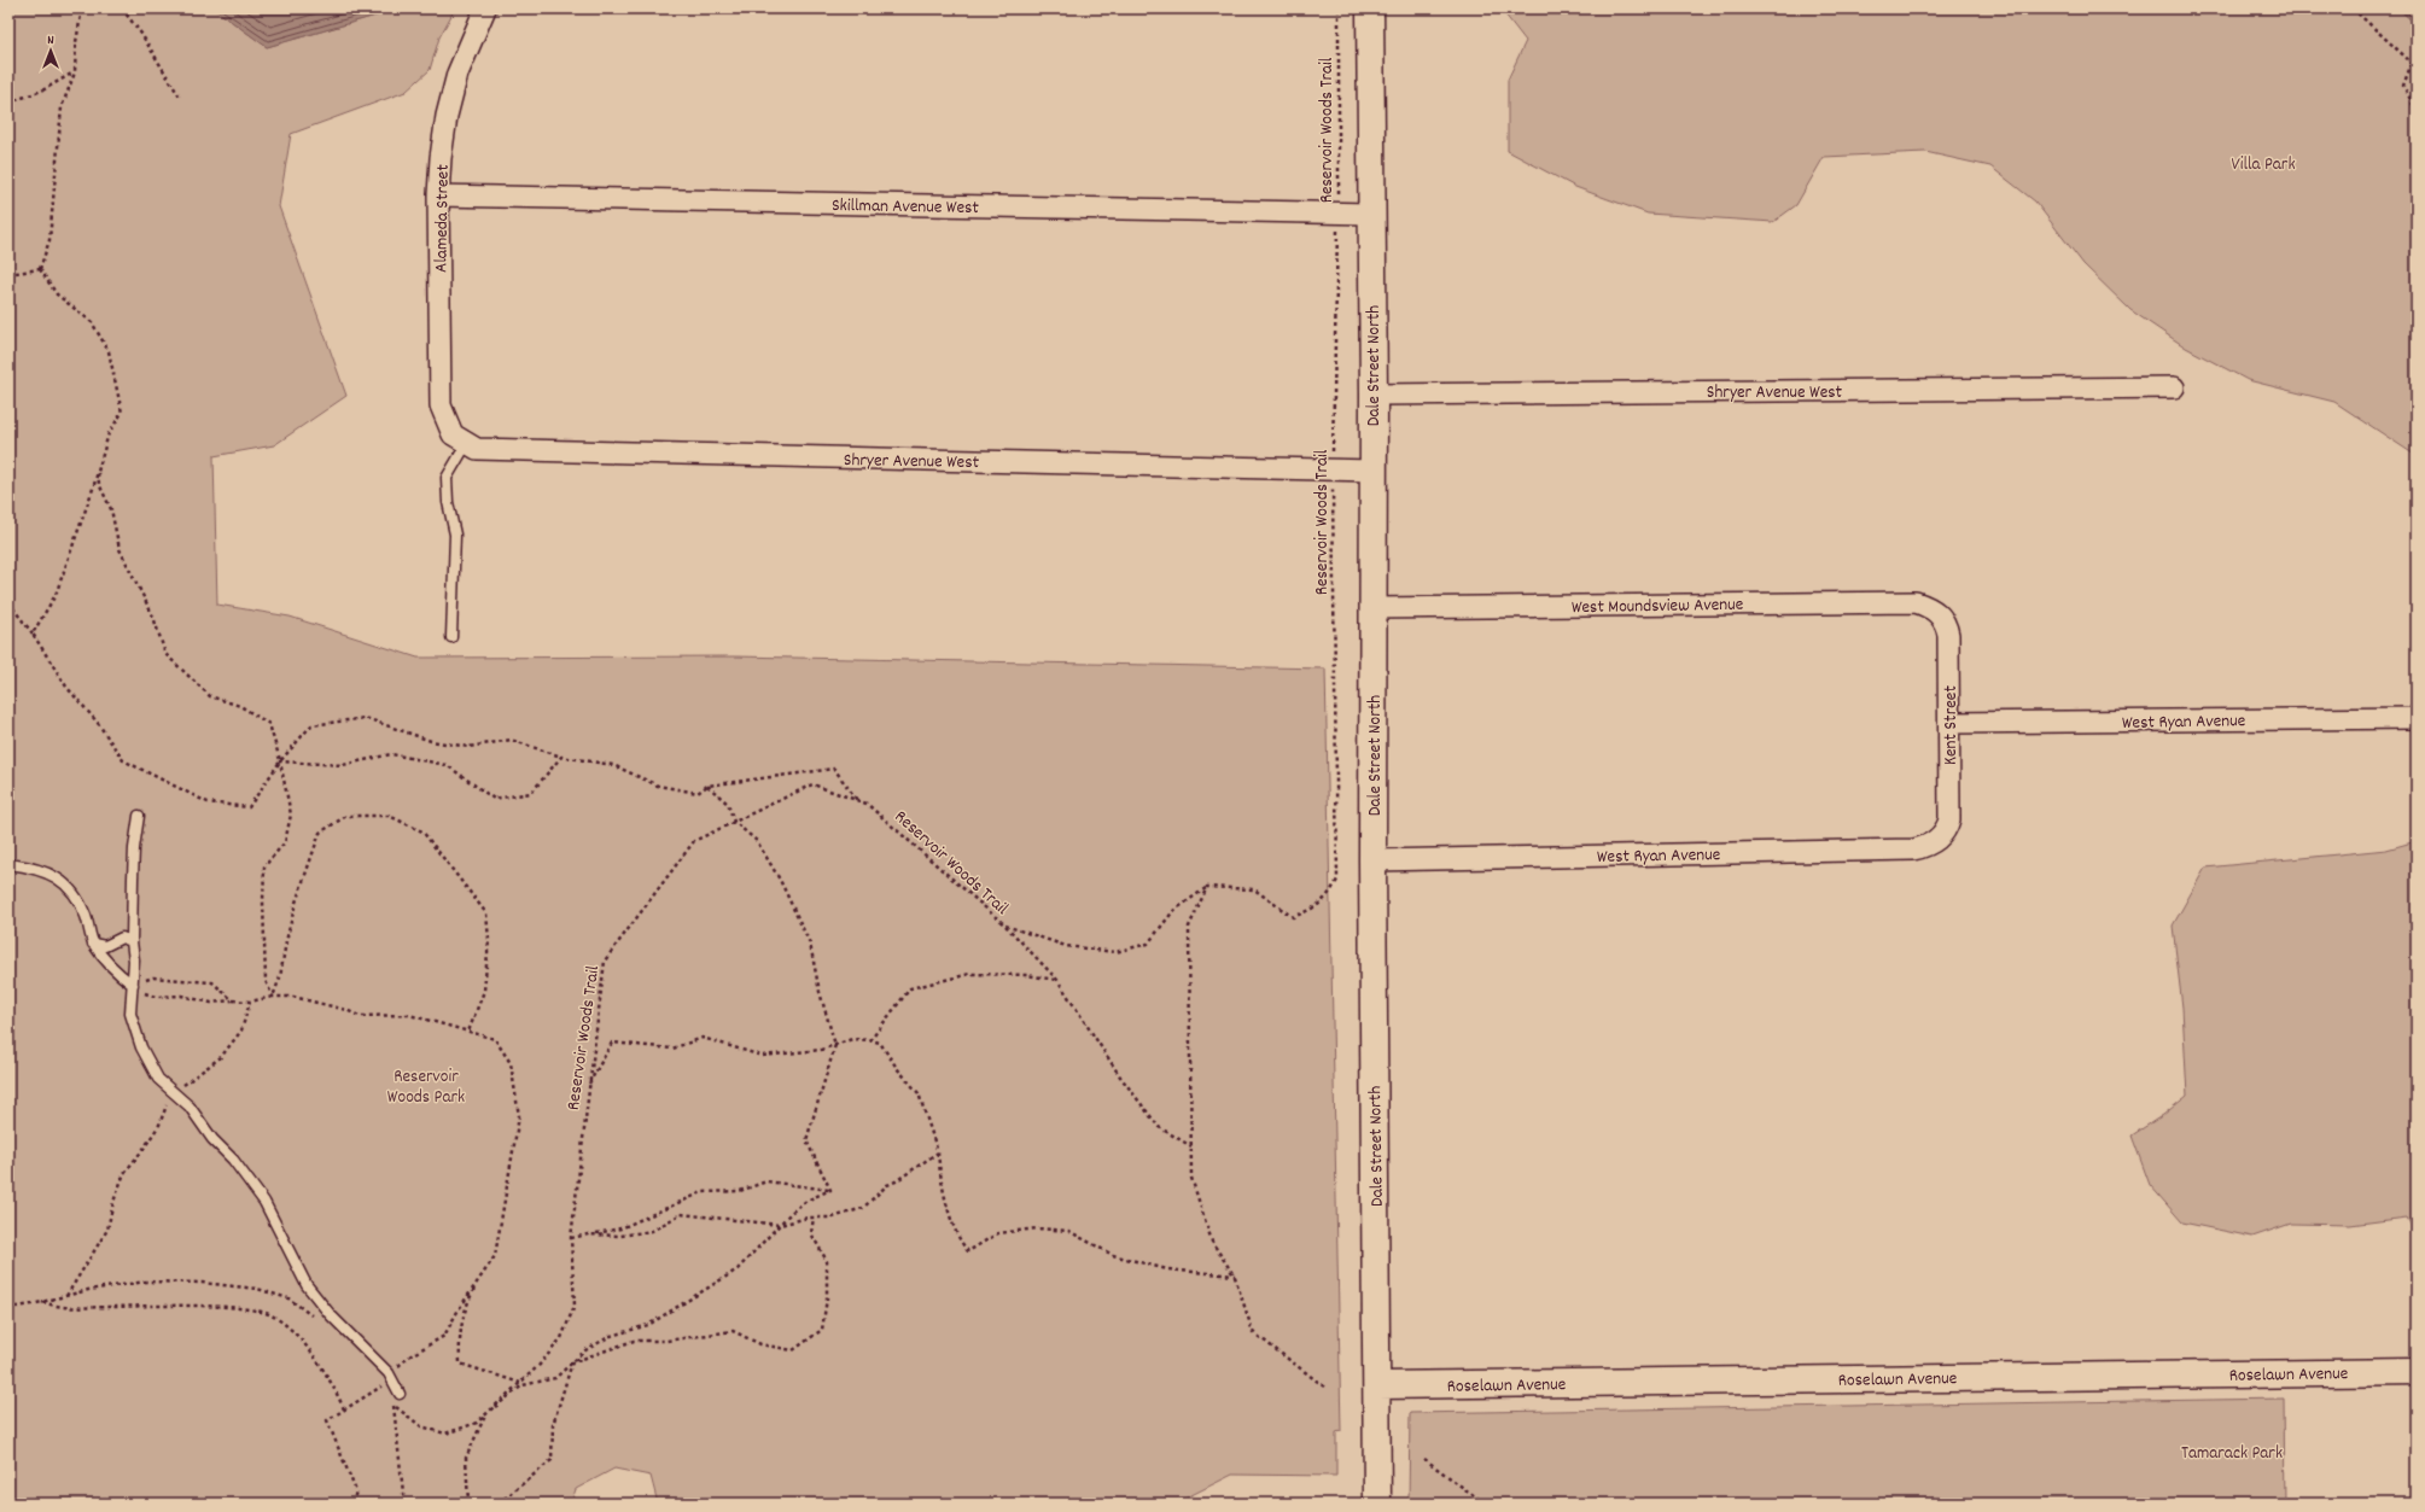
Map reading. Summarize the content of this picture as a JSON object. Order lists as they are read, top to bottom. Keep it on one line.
{"streets":{"main road":["Dale Street North","Roselawn Avenue"],"street":["Skillman Avenue West","Alameda Street","Shryer Avenue West","West Moundsview Avenue","West Ryan Avenue","Kent Street"],"path":["Reservoir Woods Trail"]},"crossings":[["Reservoir Woods Trail","Skillman Avenue West"],["Reservoir Woods Trail","Shryer Avenue West"],["Skillman Avenue West","Alameda Street"],["Skillman Avenue West","Dale Street North"],["Alameda Street","Shryer Avenue West"],["Dale Street North","Shryer Avenue West"],["Dale Street North","West Moundsview Avenue"],["Dale Street North","West Ryan Avenue"],["Dale Street North","Roselawn Avenue"],["West Moundsview Avenue","Kent Street"],["West Ryan Avenue","Kent Street"]],"parks":["Villa Park","Reservoir Woods Park","Tamarack Park"],"north":"top"}
